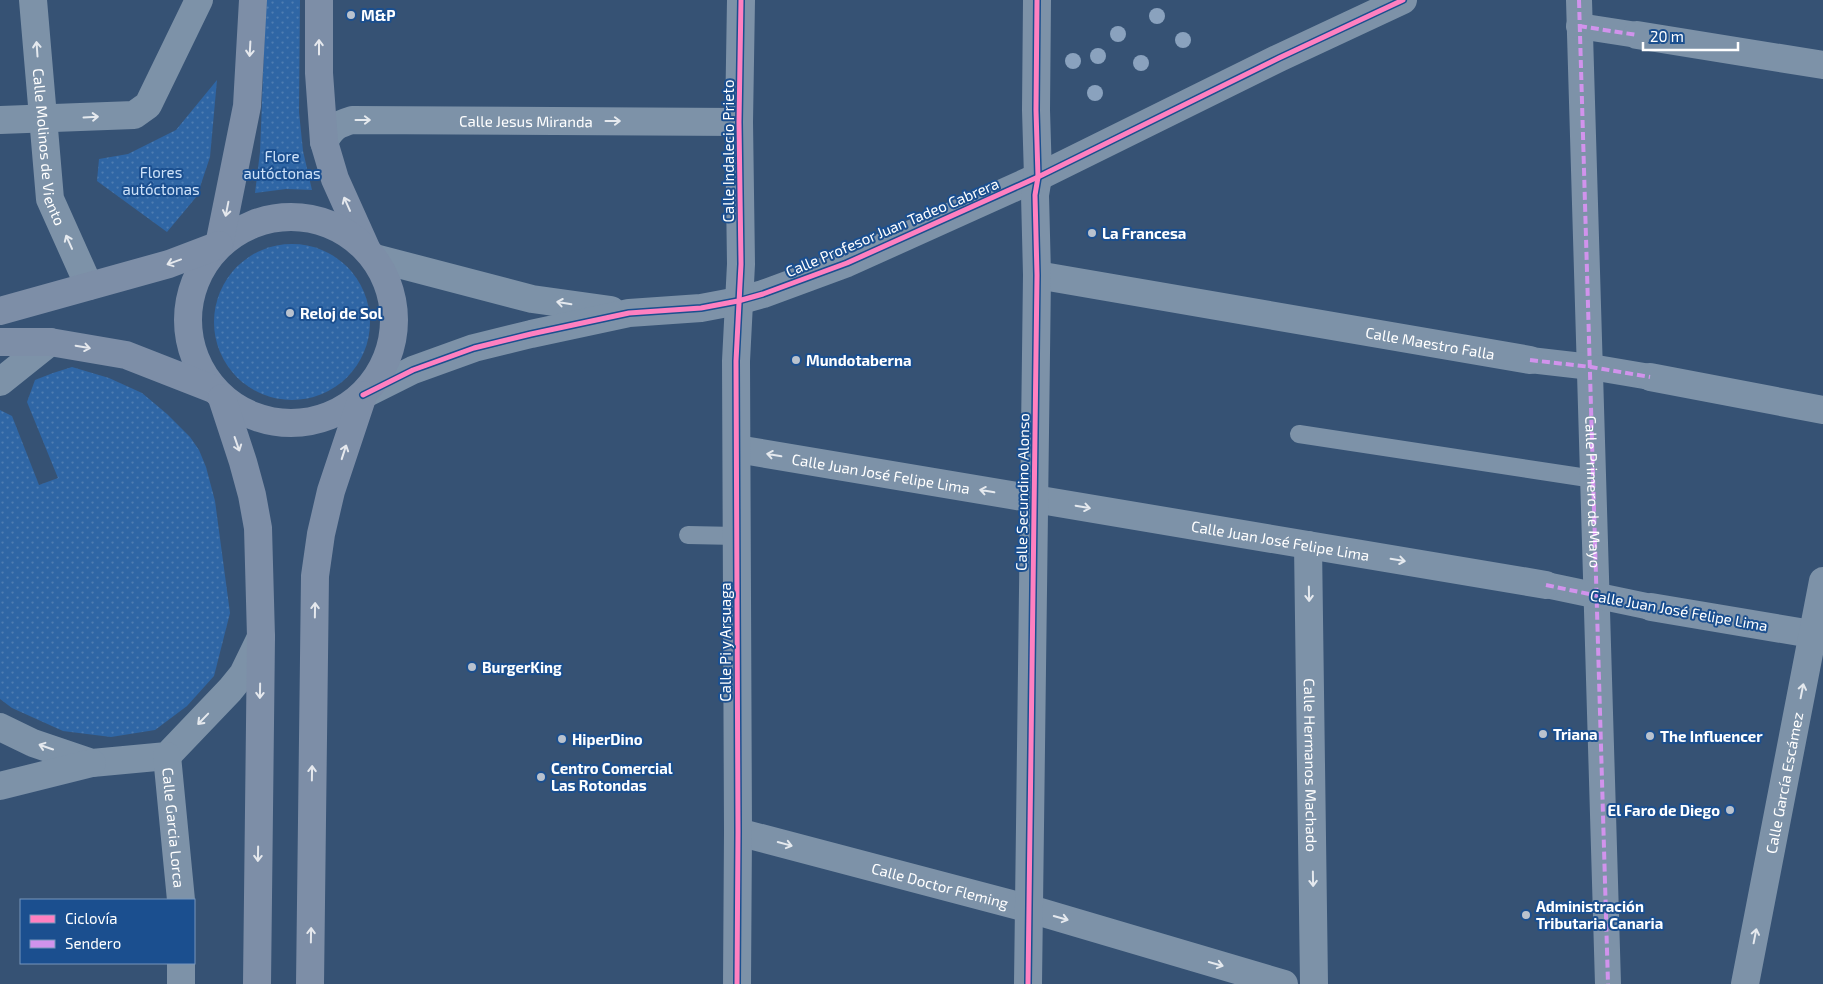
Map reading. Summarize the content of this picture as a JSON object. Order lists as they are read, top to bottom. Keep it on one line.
{"streets":{"street":["Calle Jesus Miranda","Calle Molinos de Viento","Calle Indalecio Prieto","Calle Profesor Juan Tadeo Cabrera","Calle Maestro Falla","Calle Juan José Felipe Lima","Calle Secundino Alonso","Calle Primero de Mayo","Calle Pi y Arsuaga","Calle Hermanos Machado","Calle García Escámez","Calle Garcia Lorca","Calle Doctor Fleming"]},"crossings":[["Calle Jesus Miranda","Calle Indalecio Prieto"],["Calle Indalecio Prieto","Calle Profesor Juan Tadeo Cabrera"],["Calle Indalecio Prieto","Calle Pi y Arsuaga"],["Calle Profesor Juan Tadeo Cabrera","Calle Secundino Alonso"],["Calle Profesor Juan Tadeo Cabrera","Calle Pi y Arsuaga"],["Calle Maestro Falla","Calle Secundino Alonso"],["Calle Maestro Falla","Calle Primero de Mayo"],["Calle Juan José Felipe Lima","Calle Secundino Alonso"],["Calle Juan José Felipe Lima","Calle Primero de Mayo"],["Calle Juan José Felipe Lima","Calle Pi y Arsuaga"],["Calle Juan José Felipe Lima","Calle Hermanos Machado"],["Calle Juan José Felipe Lima","Calle García Escámez"],["Calle Secundino Alonso","Calle Doctor Fleming"],["Calle Pi y Arsuaga","Calle Doctor Fleming"]],"one_way":["Calle Jesus Miranda","Calle Molinos de Viento","Calle Hermanos Machado","Calle García Escámez","Calle Doctor Fleming"],"parks":["Flore autóctonas","Flores autóctonas"],"places":["M&P","La Francesa","Reloj de Sol","Mundotaberna","BurgerKing","Triana","The Influencer","HiperDino","Centro Comercial Las Rotondas","El Faro de Diego","Administración Tributaria Canaria"],"legend":["Ciclovía","Sendero"],"scale_bar":"20 m"}
